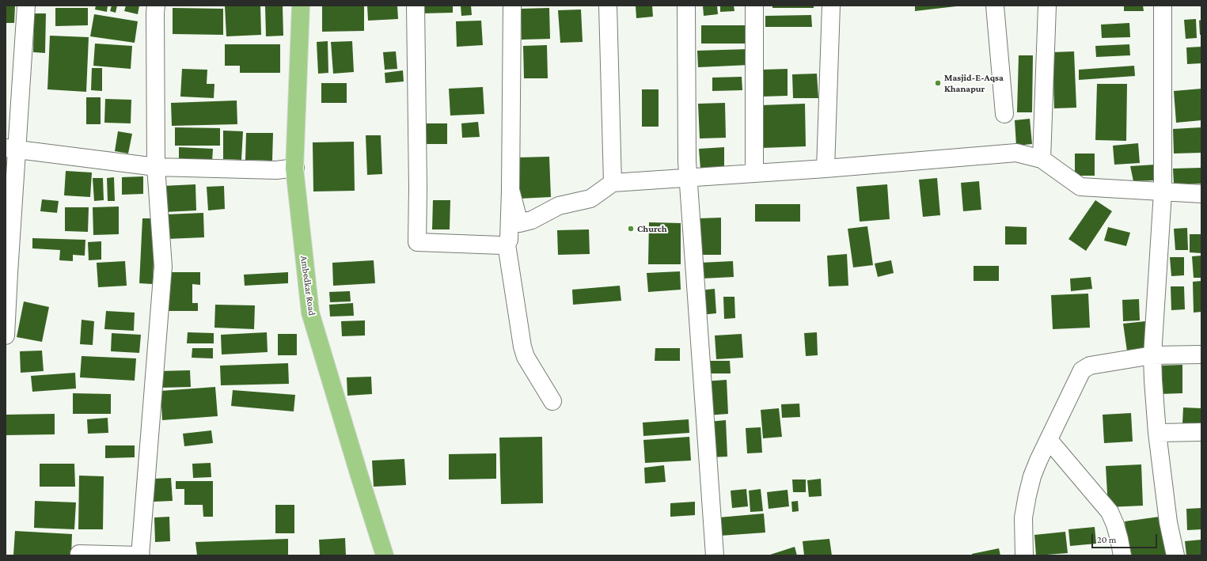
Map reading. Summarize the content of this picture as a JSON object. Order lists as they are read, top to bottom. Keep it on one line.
{"streets":{"main road":["Ambedkar Road"]},"places":["Masjid-E-Aqsa Khanapur","Church"],"scale_bar":"20 m"}
